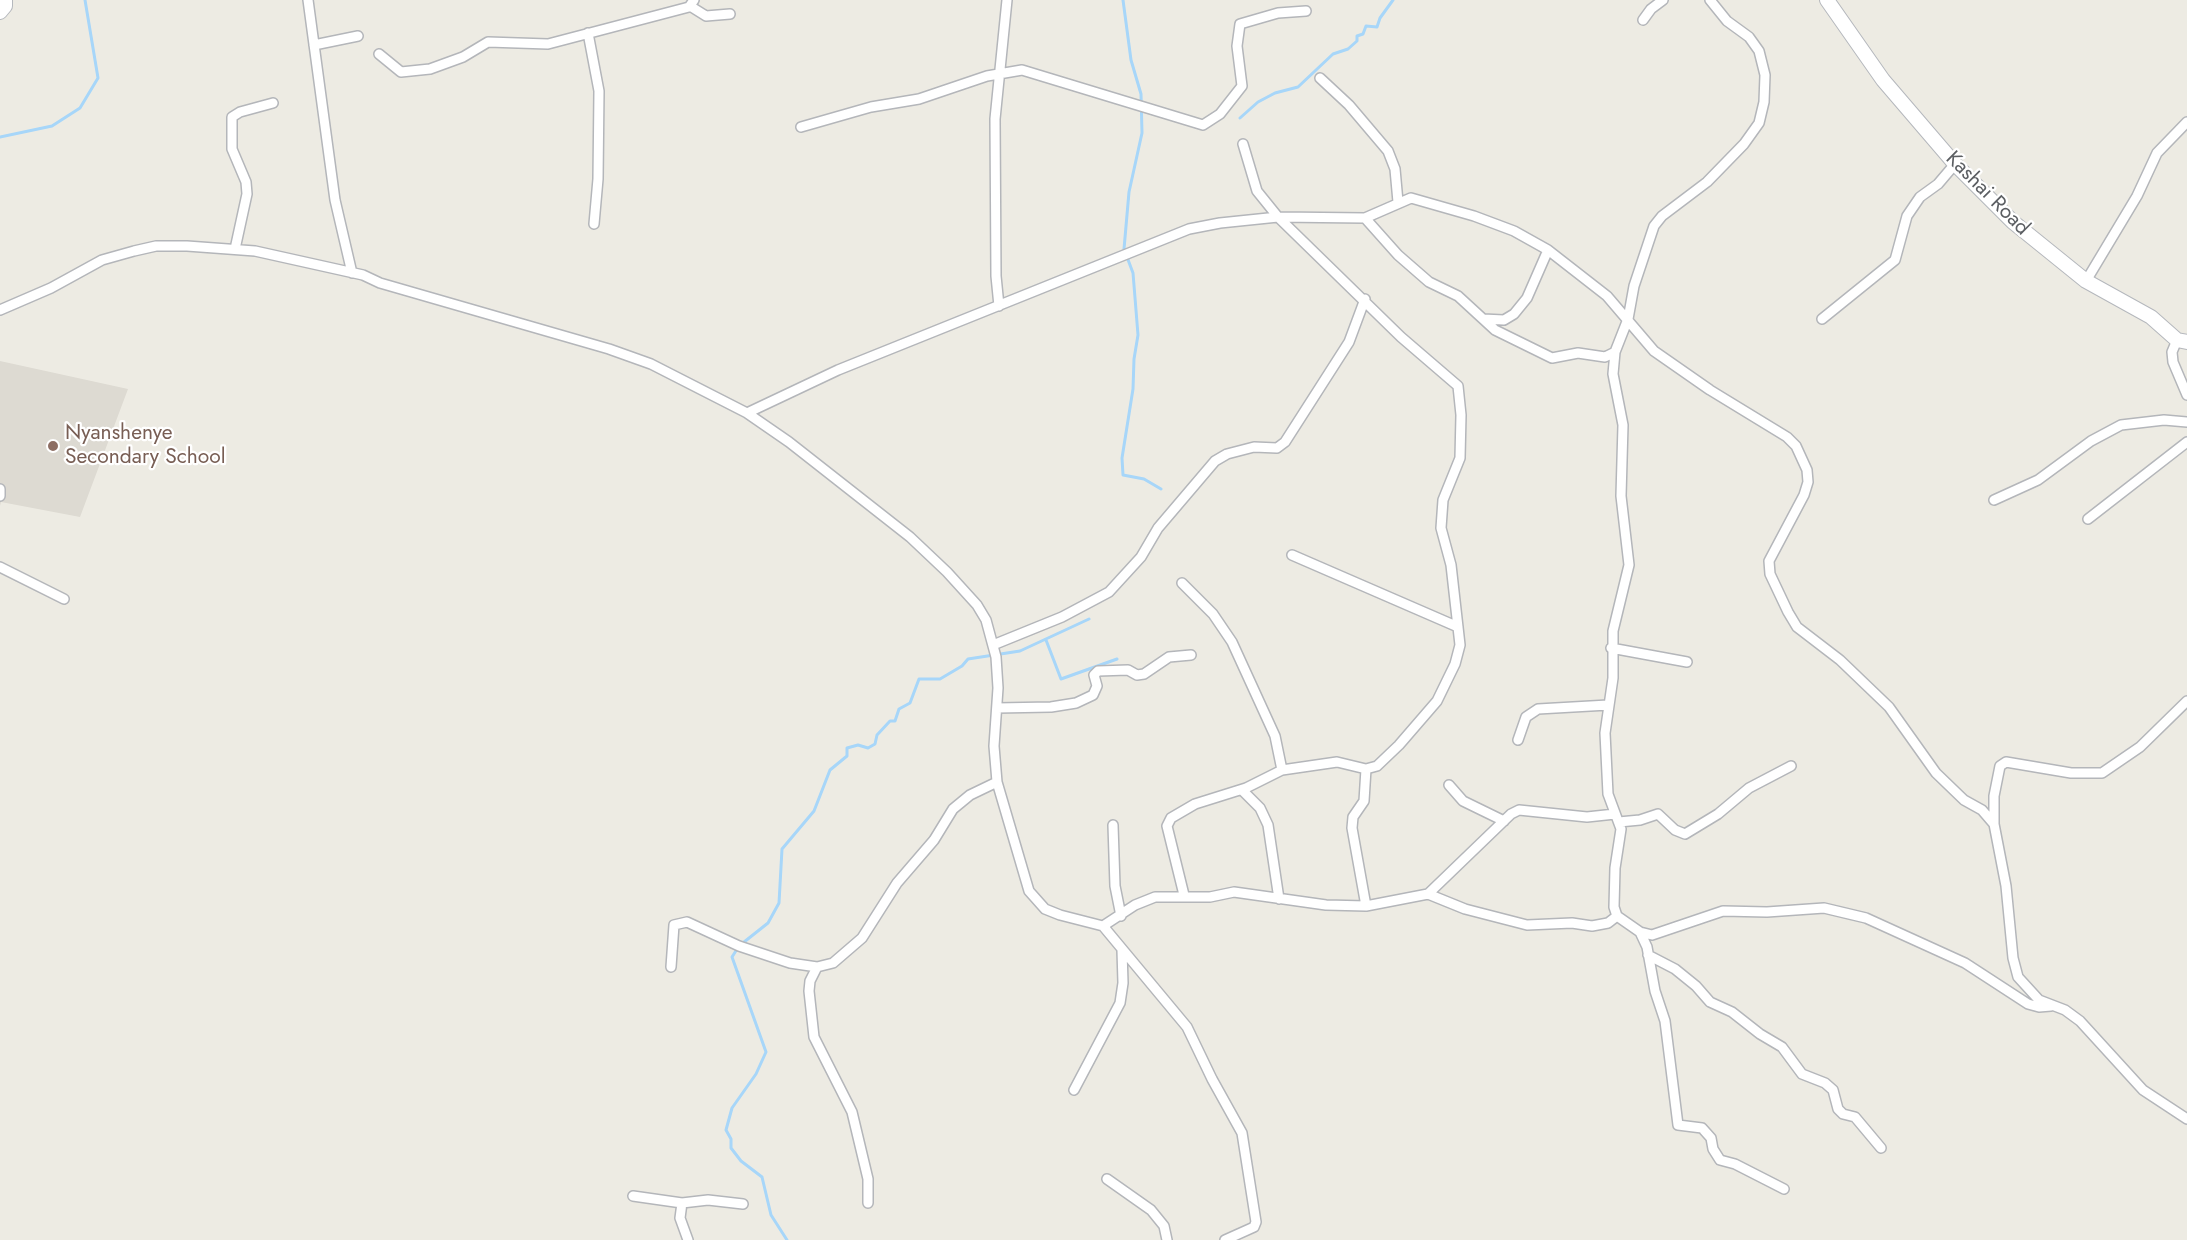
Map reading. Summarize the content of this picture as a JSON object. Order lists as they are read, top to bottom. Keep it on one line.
{"streets":{"street":["Kashai Road"]},"places":["Nyanshenye Secondary School"]}
